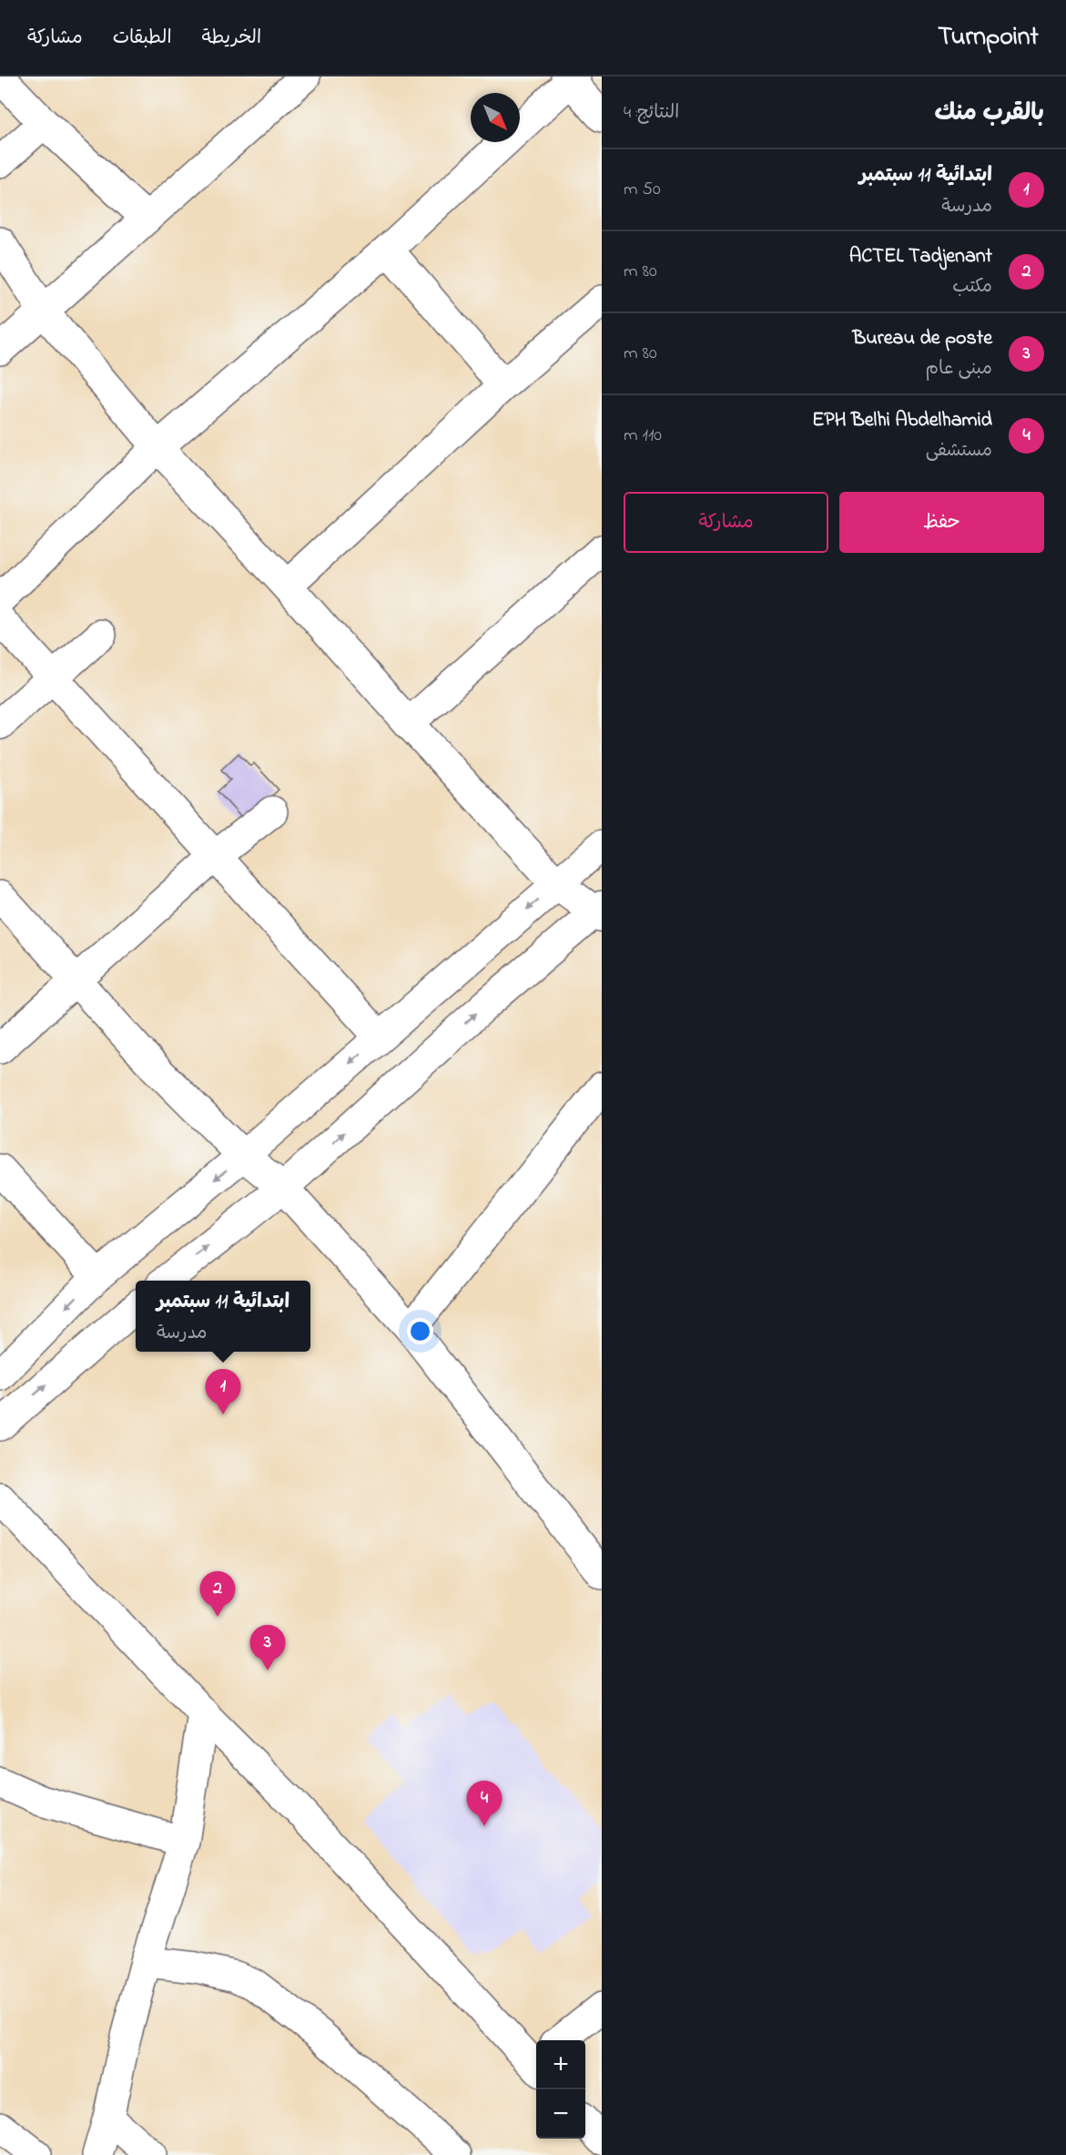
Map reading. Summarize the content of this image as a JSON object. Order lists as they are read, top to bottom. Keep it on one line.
{"north":"bottom right","page":{"header":"Turnpoint","nav":["الخريطة","الطبقات","مشاركة"],"heading":["بالقرب منك","النتائج: 4"],"list":[{"mark":"1","name":"ابتدائية 11 سبتمبر","note":"مدرسة","value":"50 m"},{"mark":"2","name":"ACTEL Tadjenant","note":"مكتب","value":"80 m"},{"mark":"3","name":"Bureau de poste","note":"مبنى عام","value":"80 m"},{"mark":"4","name":"EPH Belhi Abdelhamid","note":"مستشفى","value":"110 m"}],"buttons":["حفظ","مشاركة"],"popup":["ابتدائية 11 سبتمبر","مدرسة"],"pins":["1","2","3","4"],"map_buttons":["+","−"]}}
